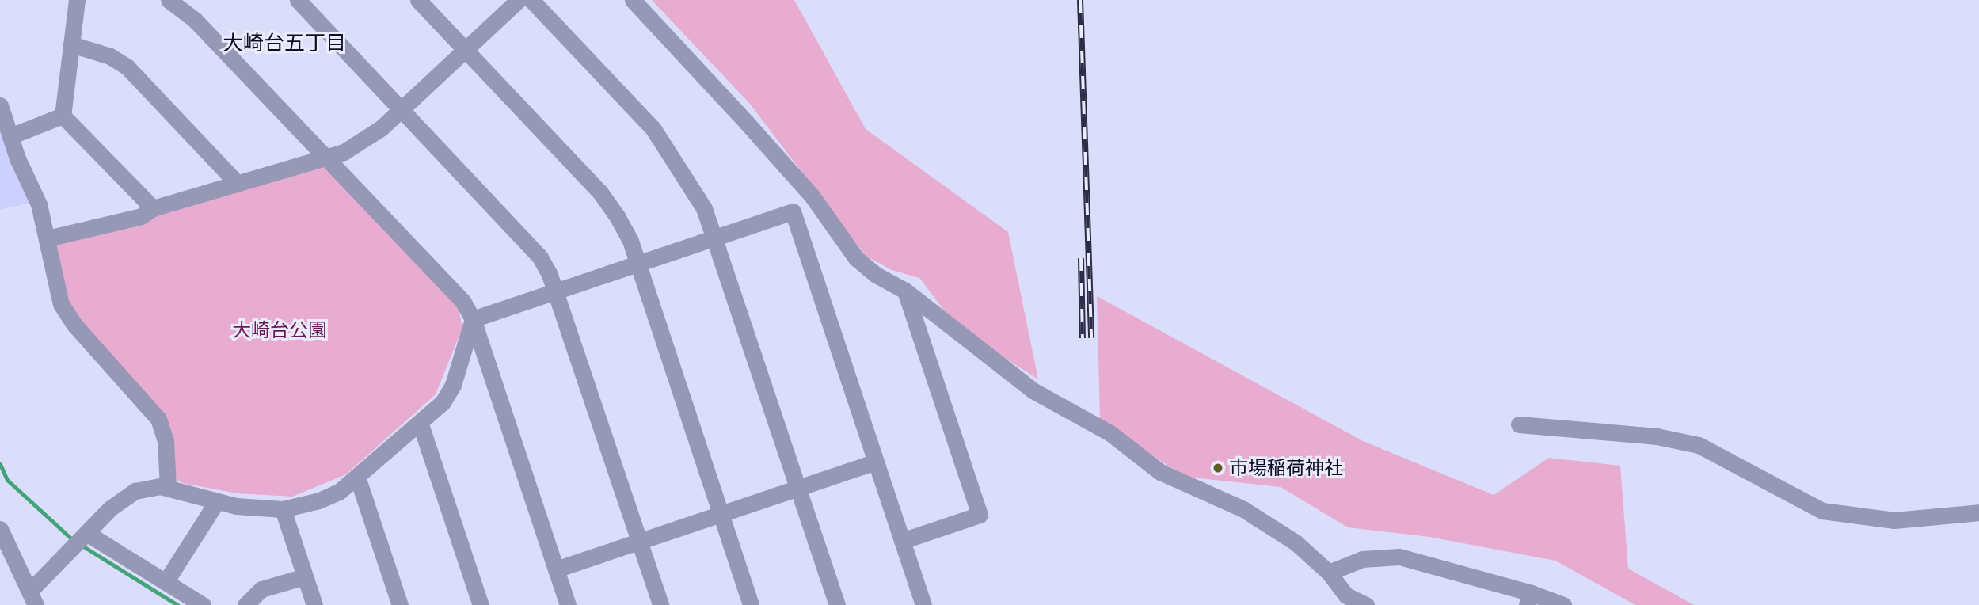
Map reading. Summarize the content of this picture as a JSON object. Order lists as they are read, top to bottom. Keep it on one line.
{"districts":["大崎台五丁目"],"parks":["大崎台公園"],"places":["市場稲荷神社"]}
